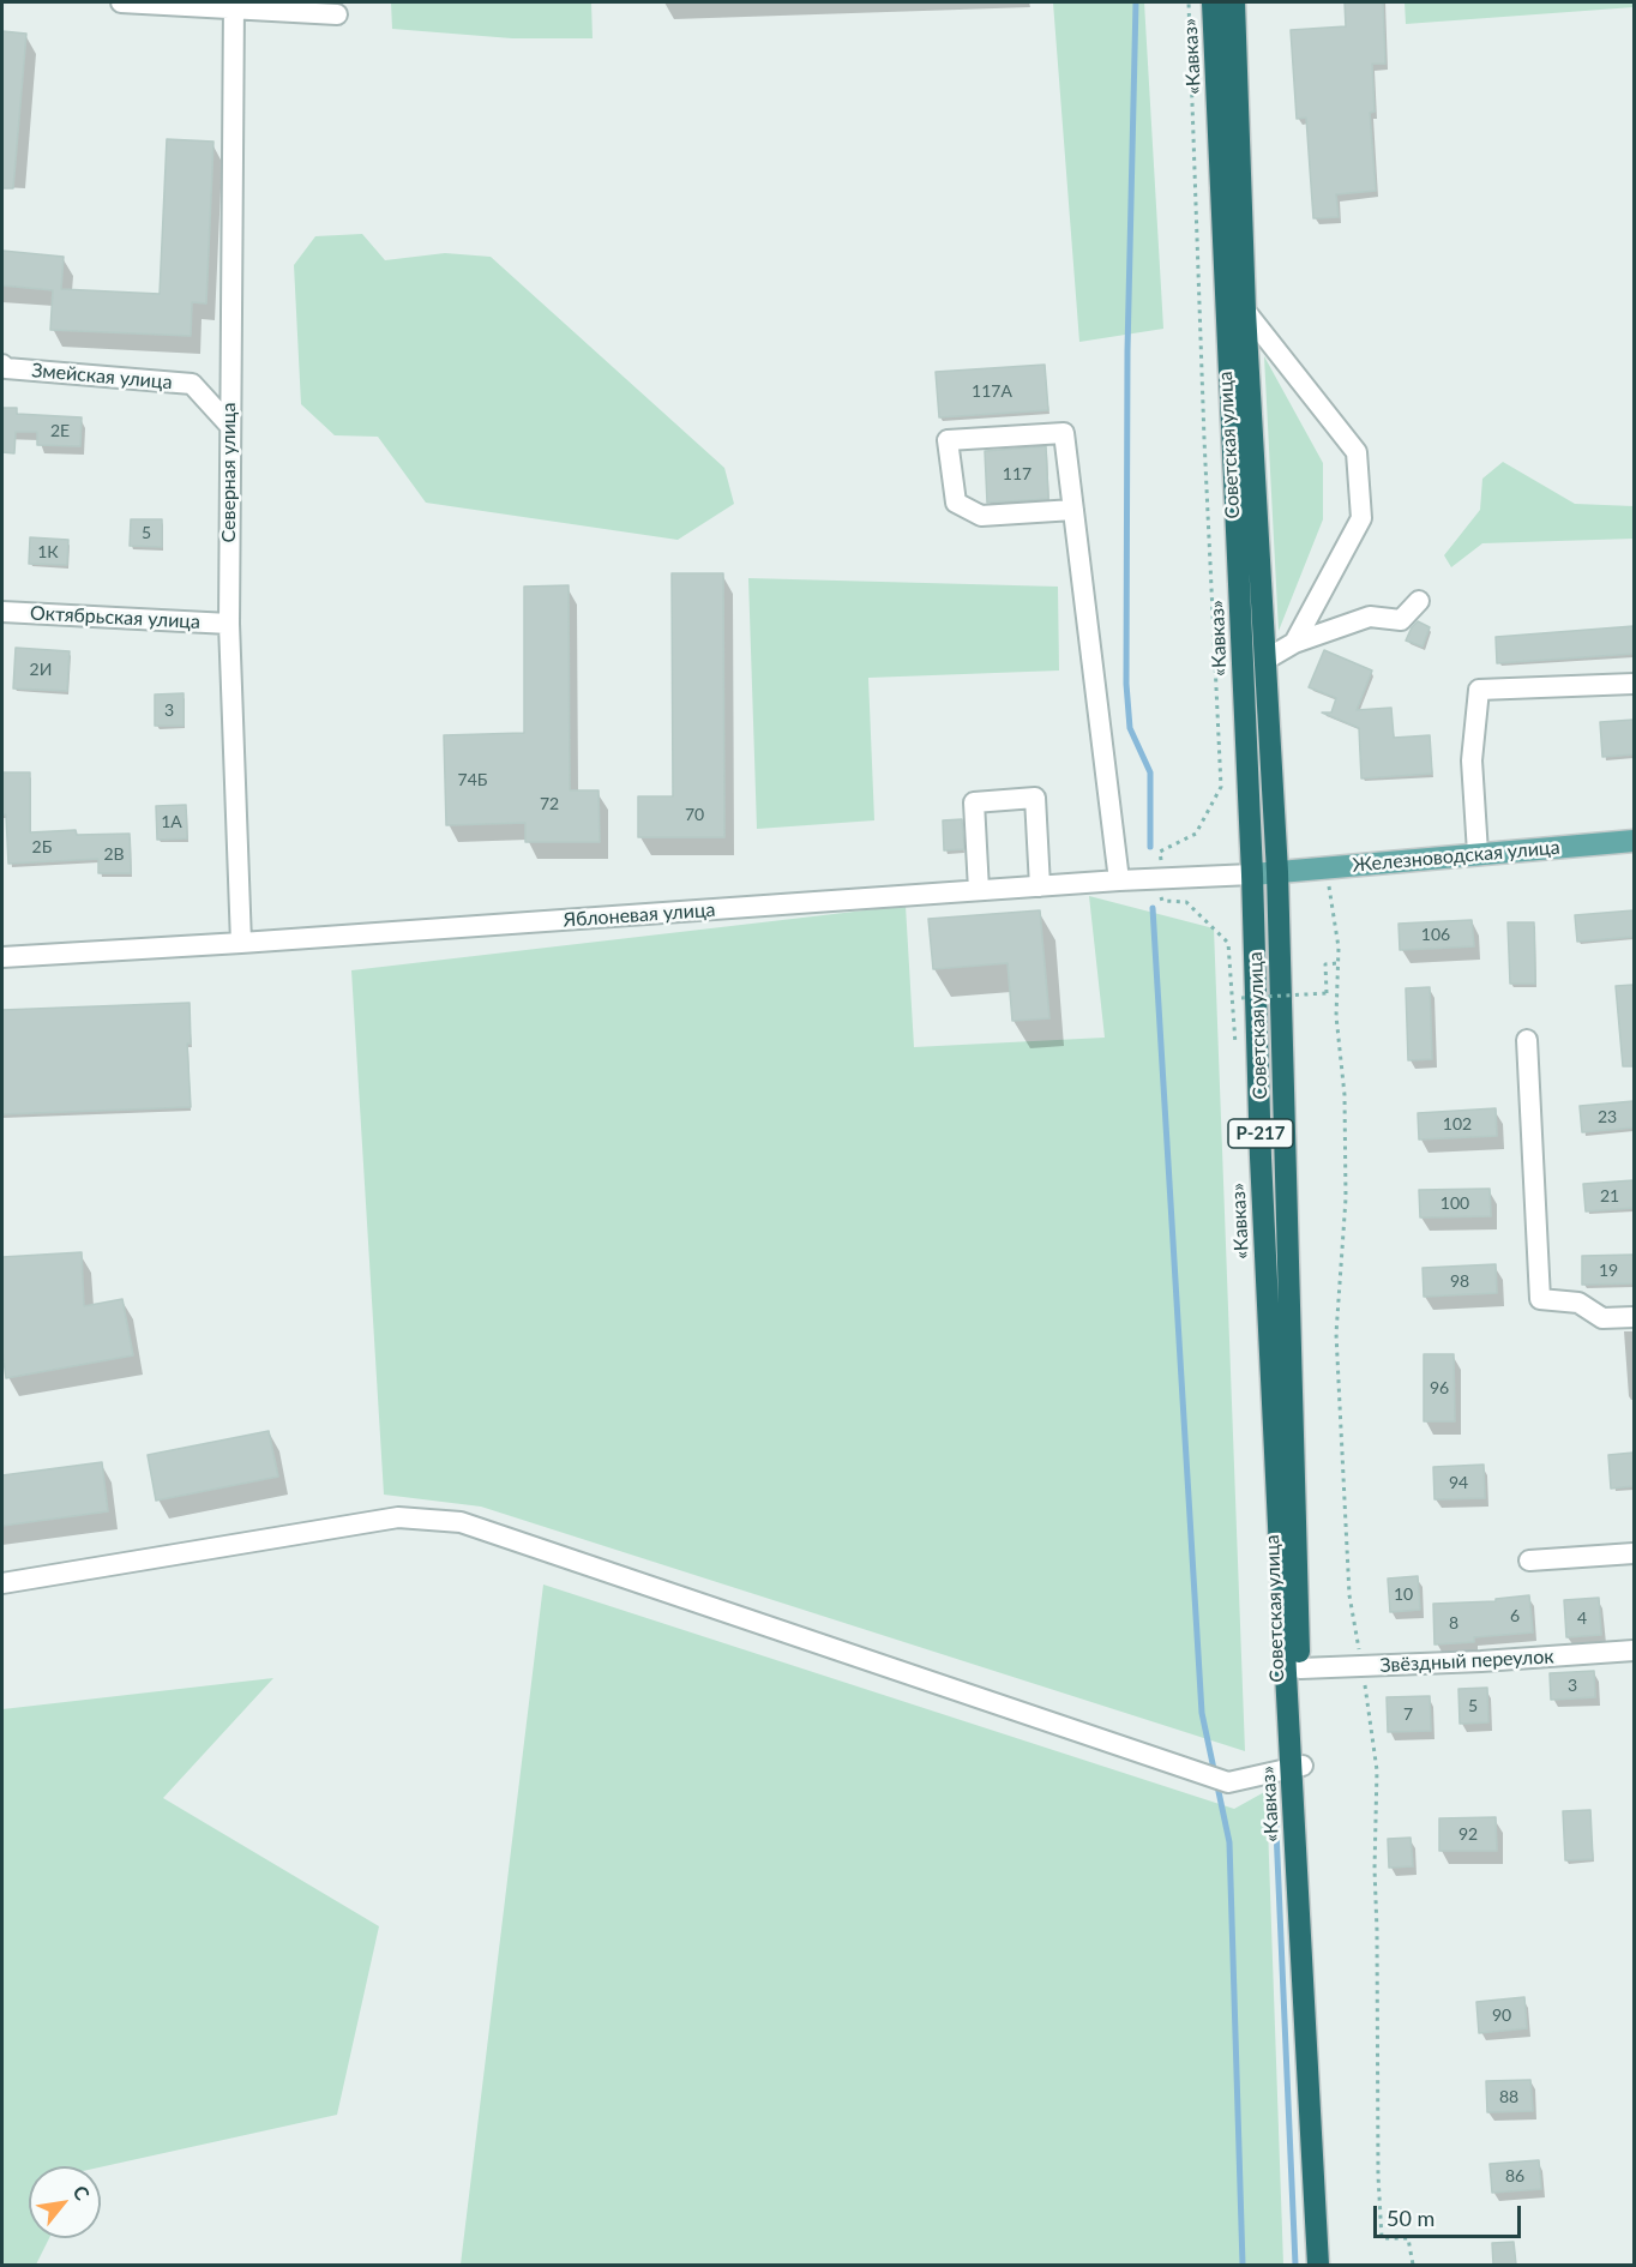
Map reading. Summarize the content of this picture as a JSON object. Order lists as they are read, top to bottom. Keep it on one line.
{"streets":{"highway":["«Кавказ»","Советская улица","Р-217"],"main road":["Железноводская улица","Яблоневая улица"],"street":["Змейская улица","Северная улица","Октябрьская улица","Звёздный переулок"]},"crossings":[["«Кавказ»","Советская улица"],["«Кавказ»","Яблоневая улица"],["Змейская улица","Северная улица"],["Советская улица","Железноводская улица"],["Советская улица","Яблоневая улица"],["Советская улица","Звёздный переулок"],["Северная улица","Октябрьская улица"],["Северная улица","Яблоневая улица"],["Железноводская улица","Яблоневая улица"]],"house_numbers":["117А","2Е","117","5","1К","2И","3","74Б","72","70","1А","2Б","2В","106","23","102","21","100","19","98","96","94","10","6","4","8","3","5","7","92","90","88","86"],"scale_bar":"50 m","north":"top right"}
